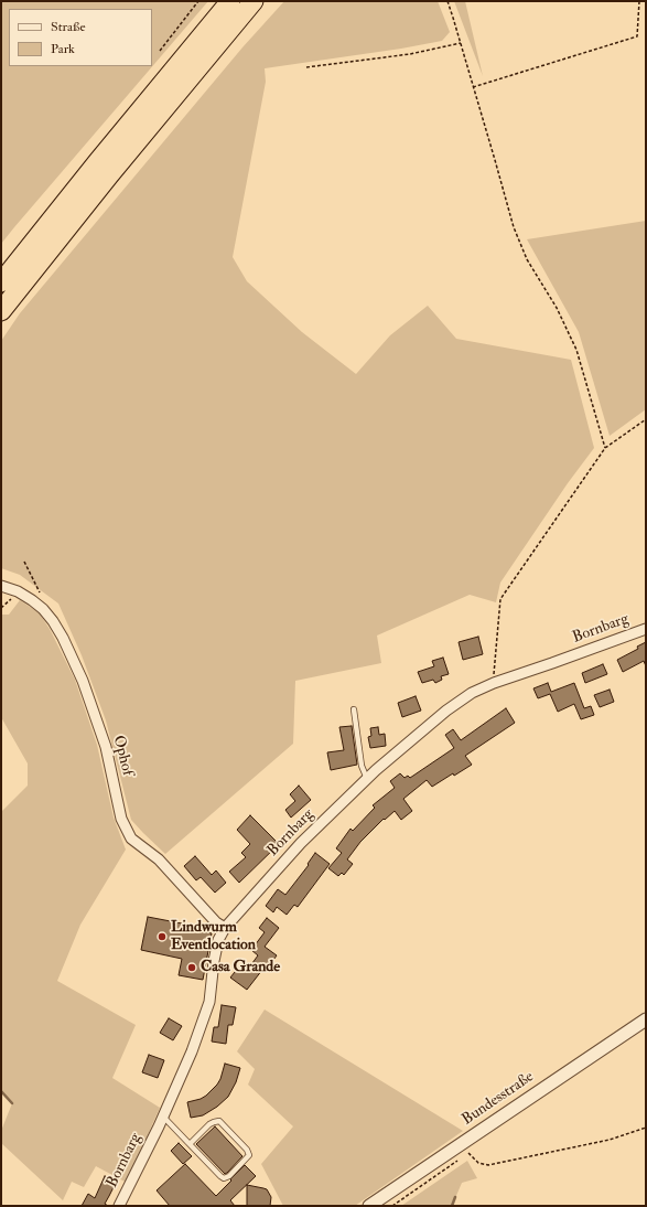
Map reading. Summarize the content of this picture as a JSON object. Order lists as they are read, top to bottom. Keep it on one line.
{"streets":{"street":["Bornbarg","Ophof","Bundesstraße"]},"crossings":[["Bornbarg","Ophof"]],"places":["Lindwurm Eventlocation","Casa Grande"],"legend":["Straße","Park"]}
